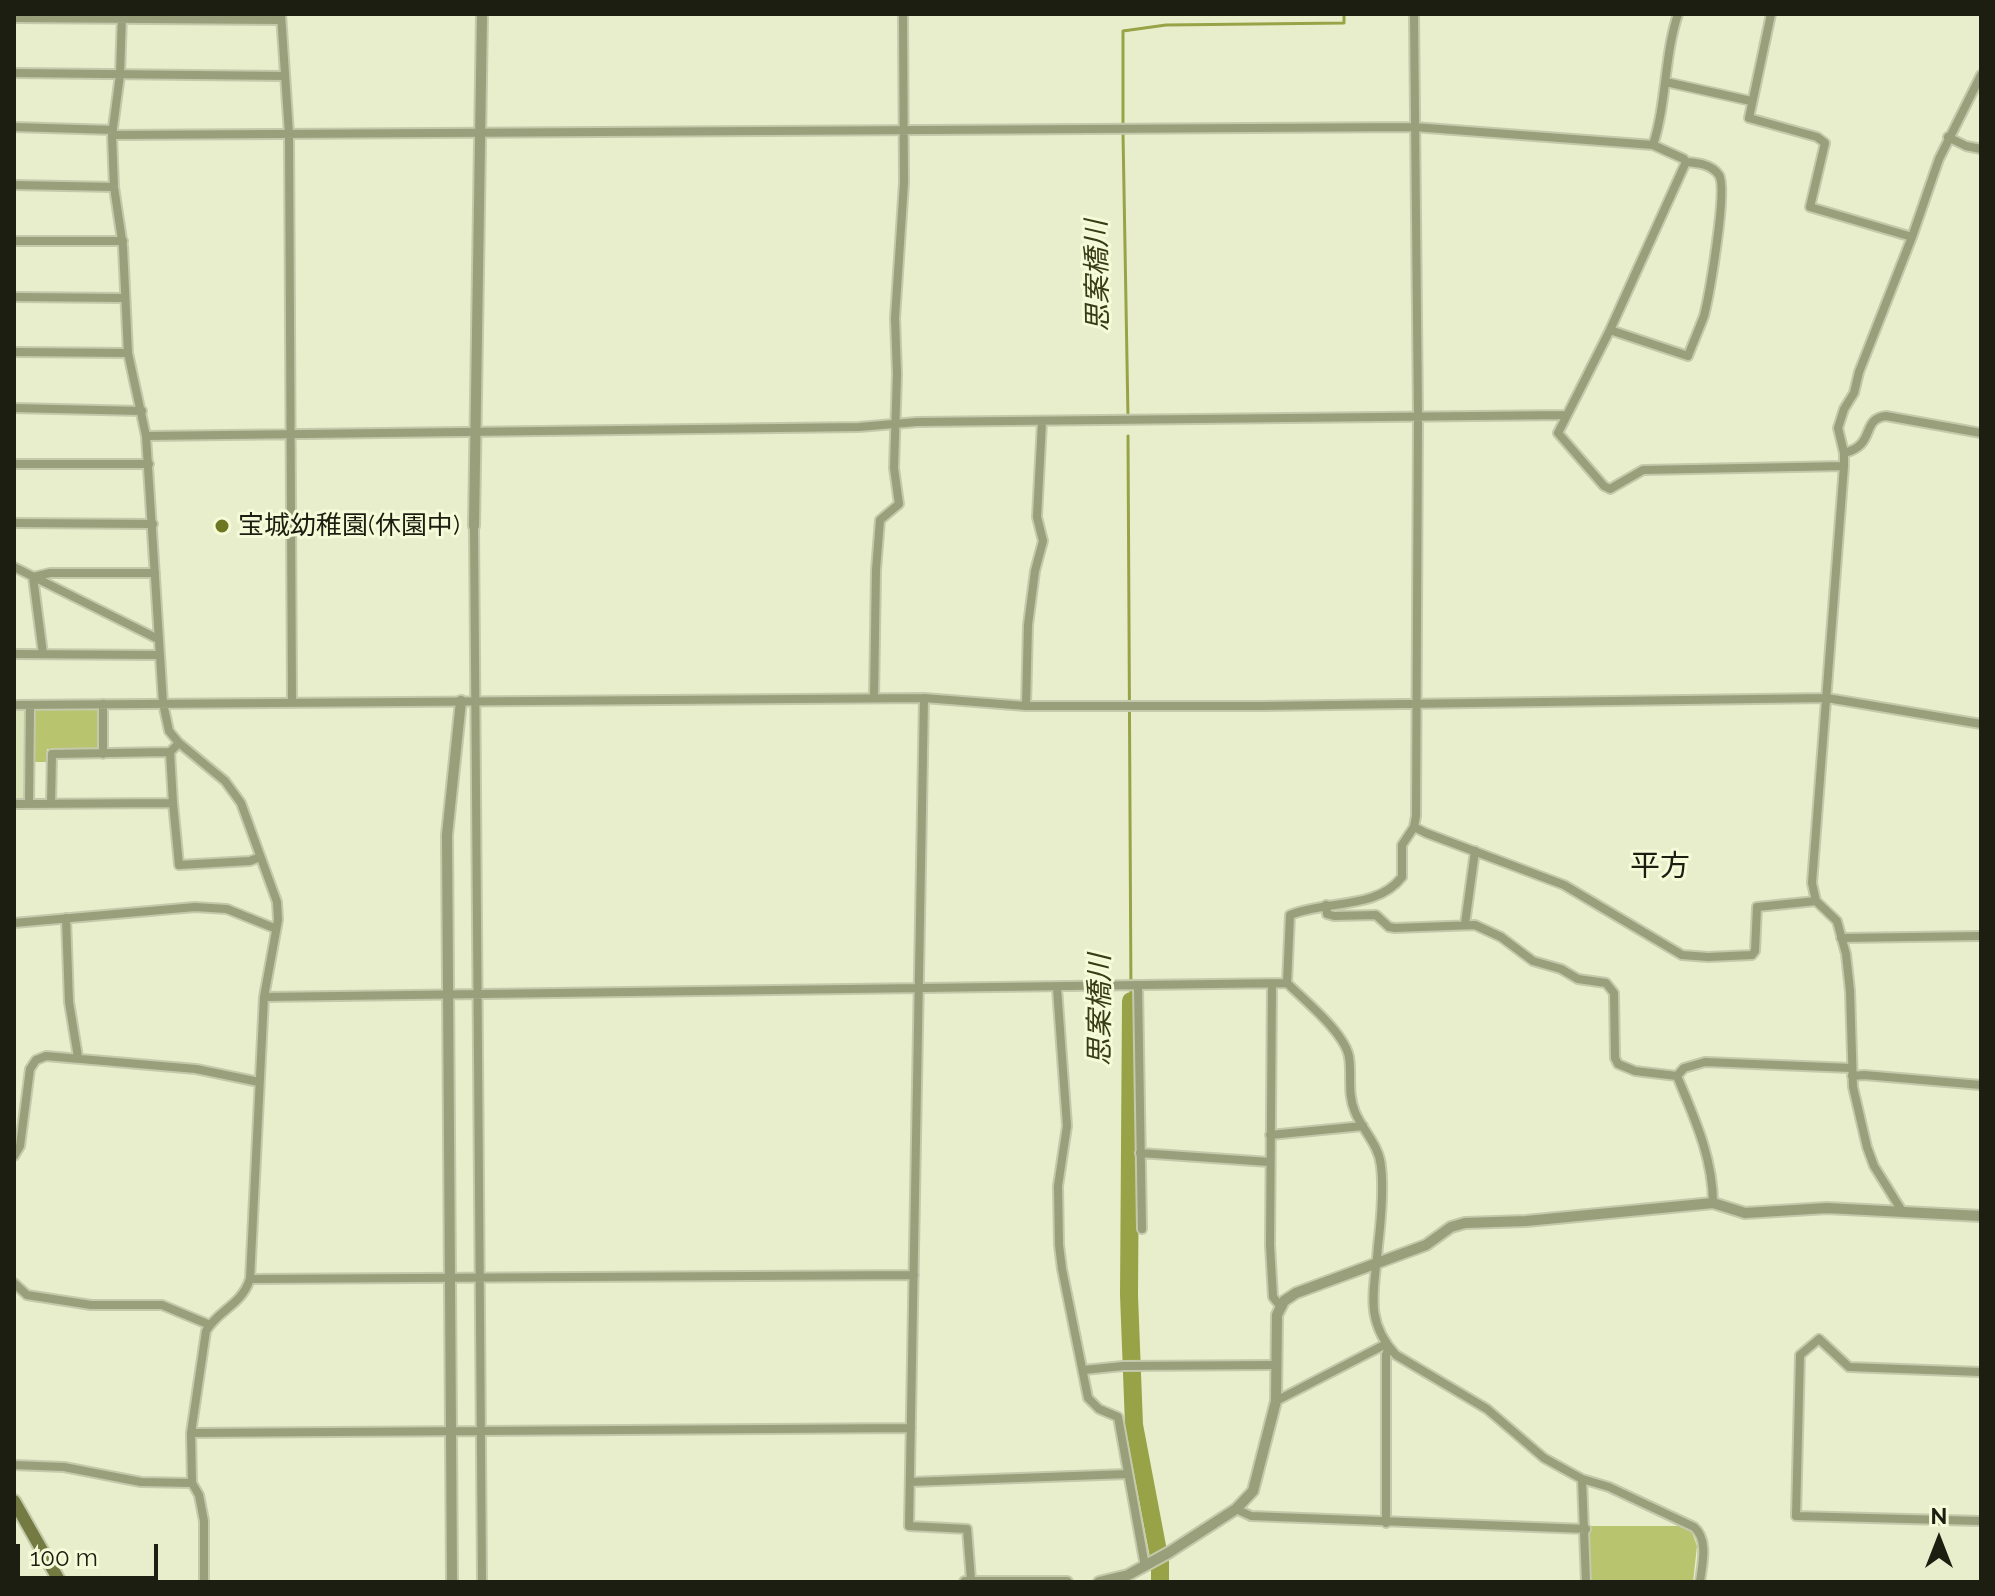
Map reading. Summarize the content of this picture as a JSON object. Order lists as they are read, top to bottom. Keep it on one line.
{"districts":["平方"],"water":["思案橋川"],"places":["宝城幼稚園(休園中)"],"scale_bar":"100 m","north":"top"}
